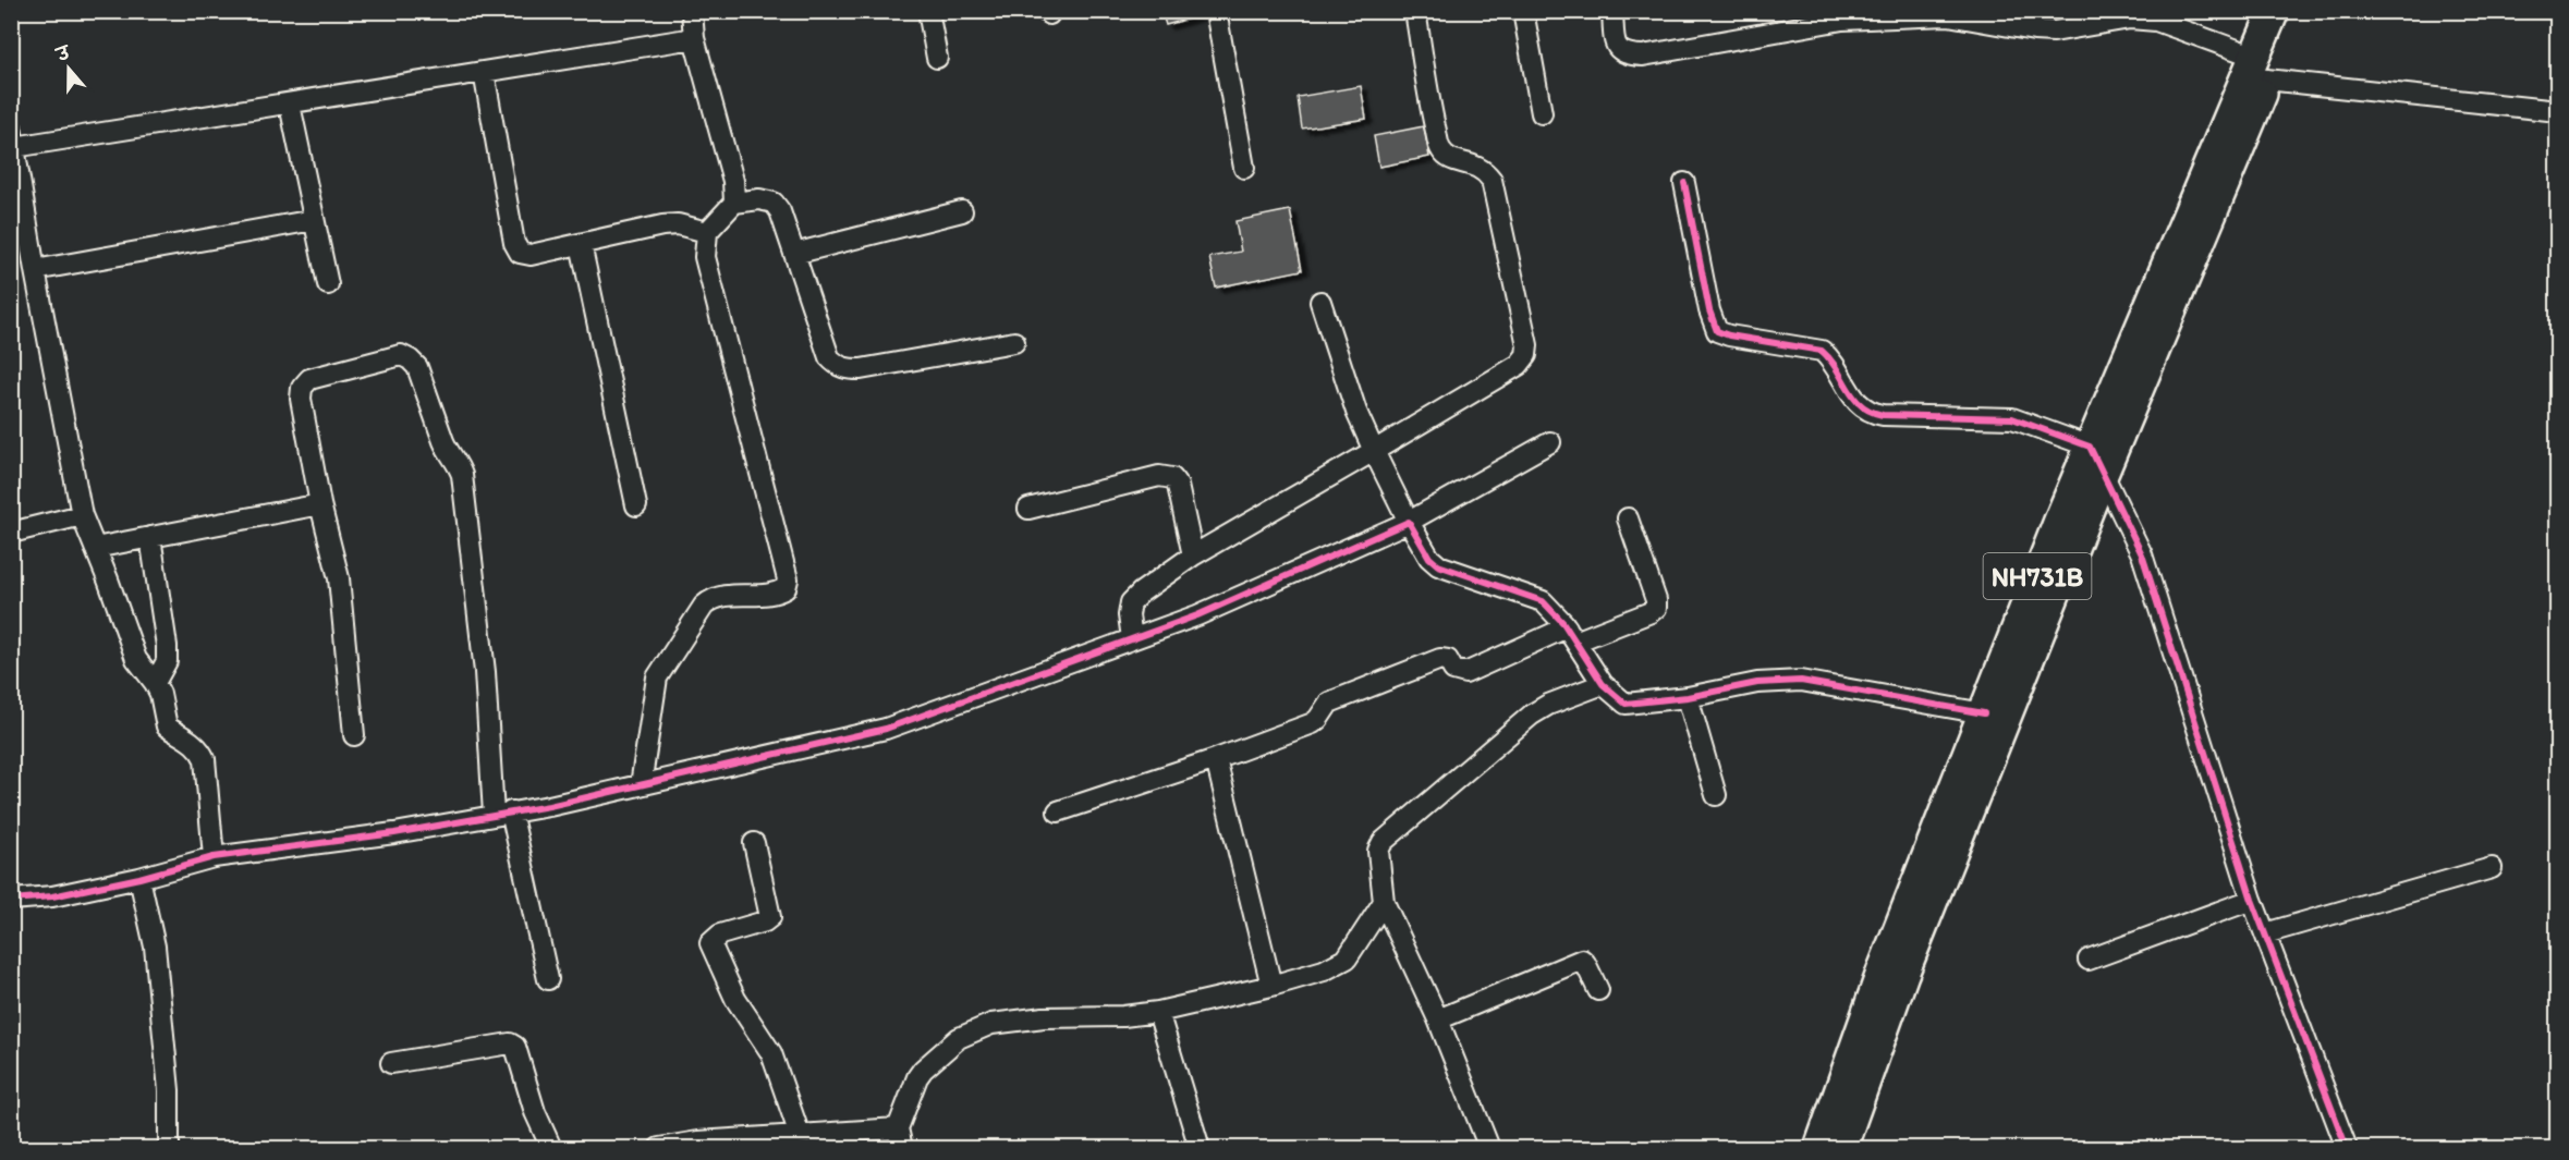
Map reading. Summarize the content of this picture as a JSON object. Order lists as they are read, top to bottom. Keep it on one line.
{"streets":{"highway":["NH731B"]},"north":"top"}
